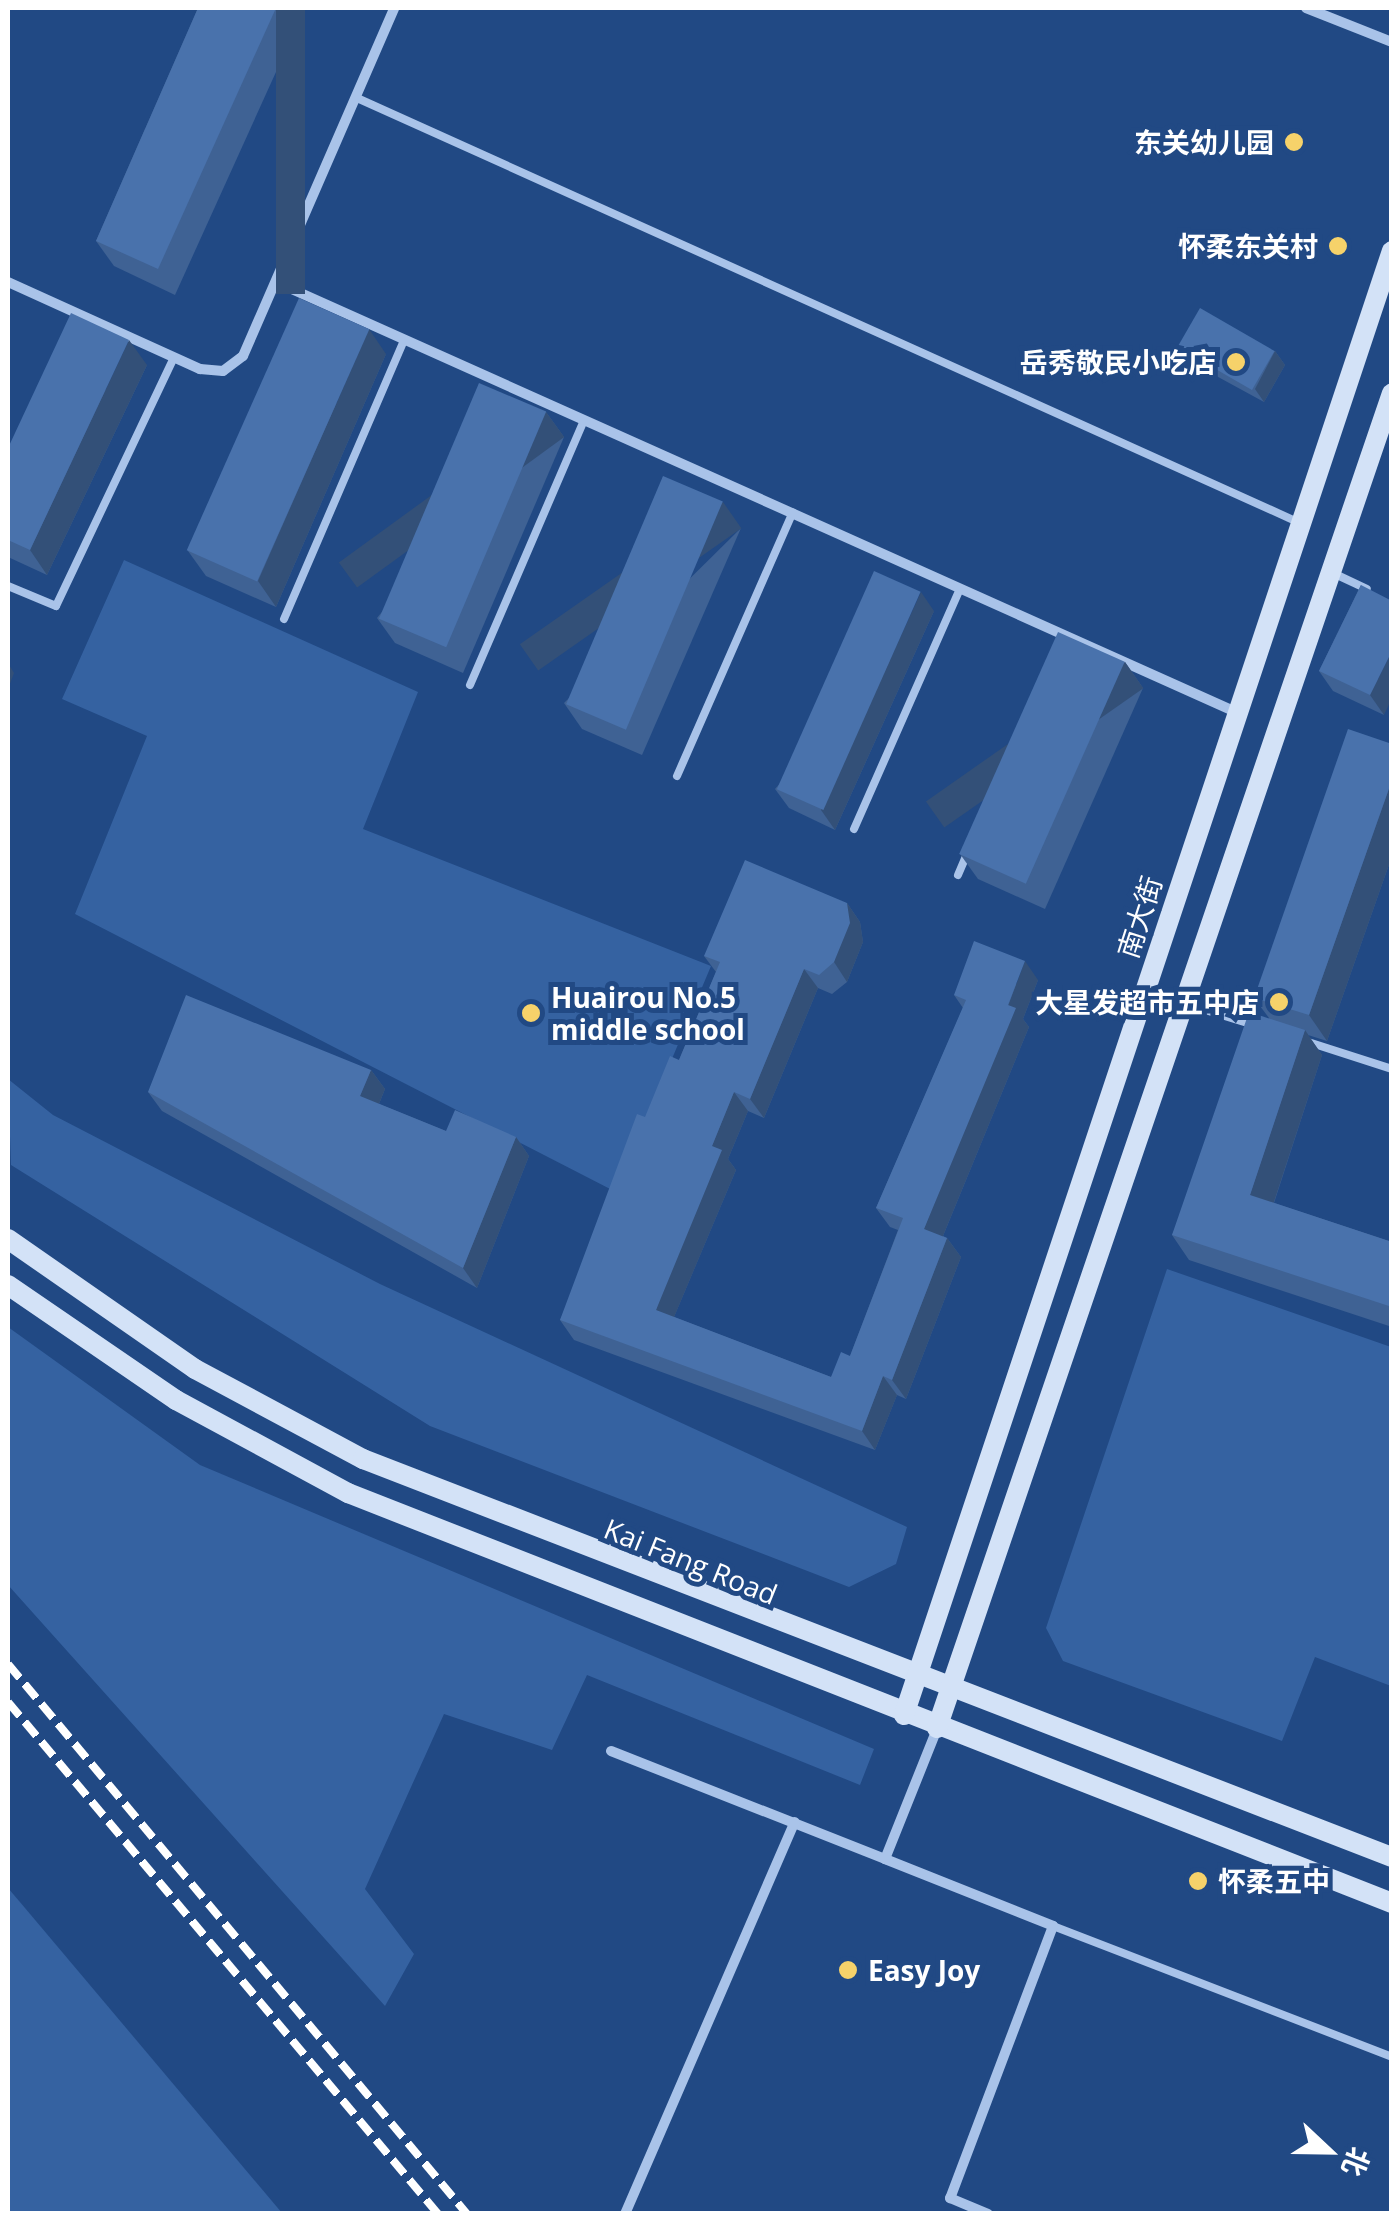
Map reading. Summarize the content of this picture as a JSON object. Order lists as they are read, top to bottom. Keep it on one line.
{"streets":{"main road":["南大街","Kai Fang Road"]},"crossings":[["南大街","Kai Fang Road"]],"places":["东关幼儿园","怀柔东关村","岳秀敬民小吃店","大星发超市五中店","Huairou No.5 middle school","怀柔五中","Easy Joy"],"north":"right"}
